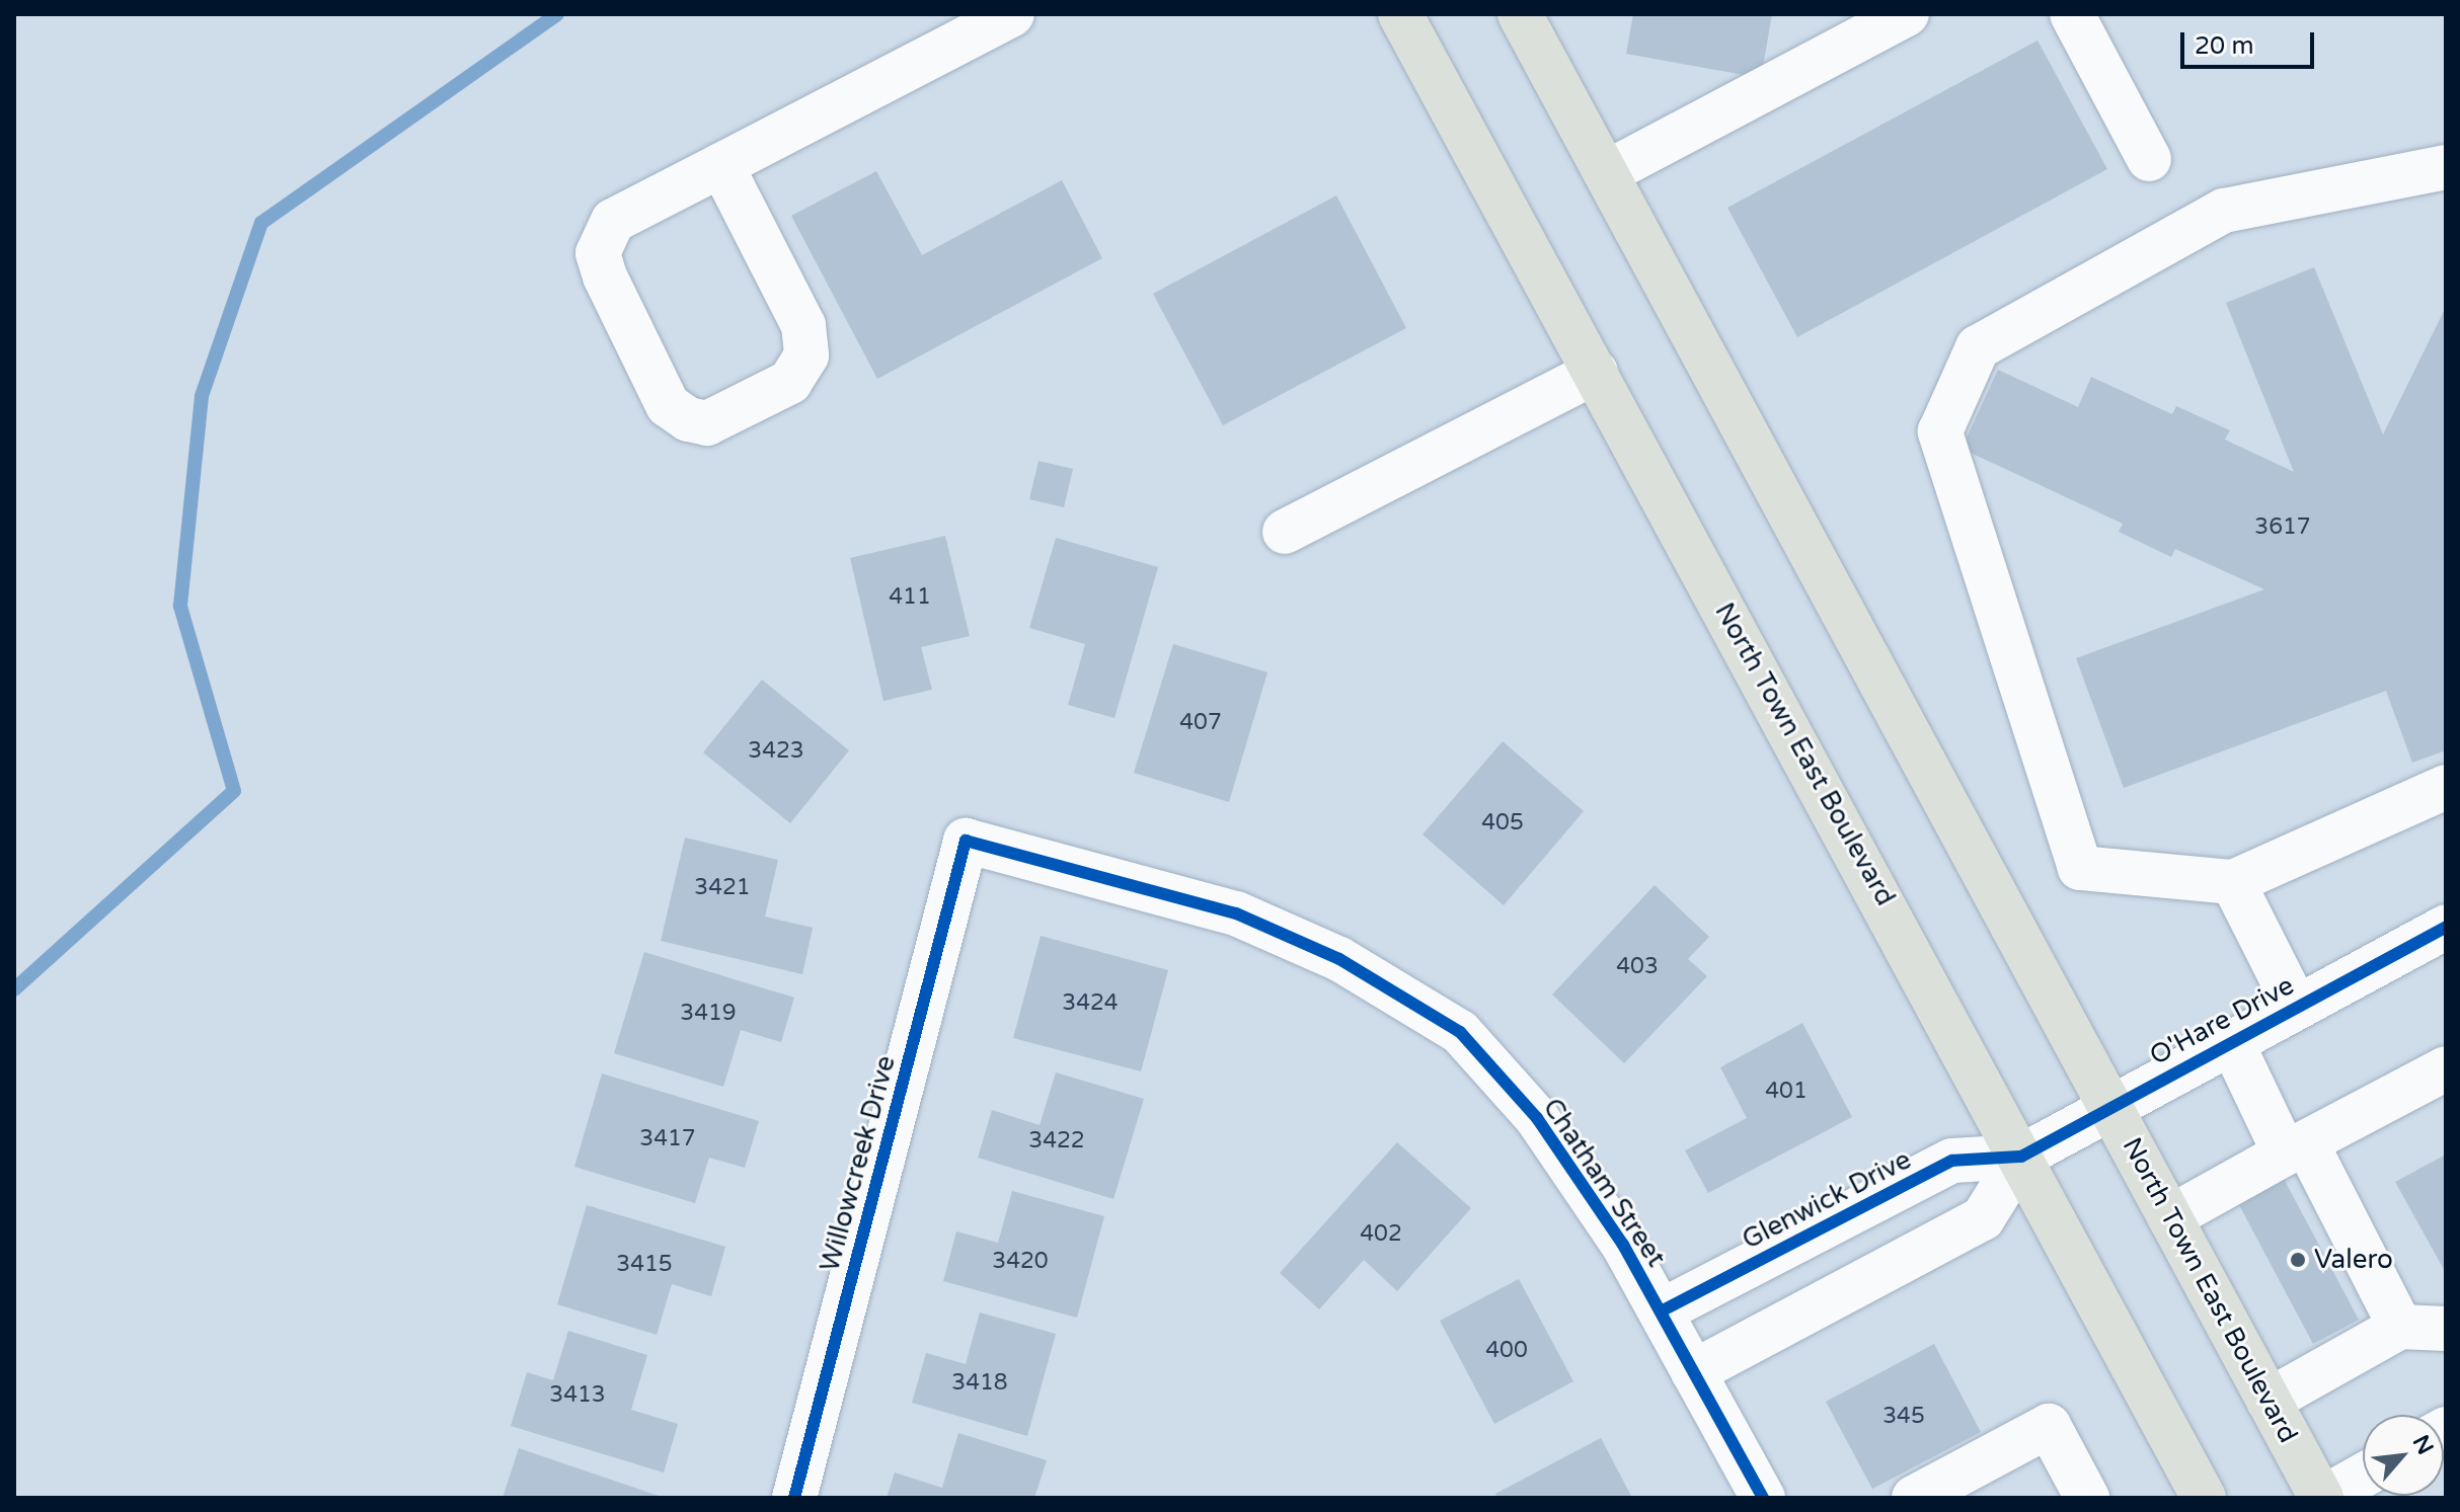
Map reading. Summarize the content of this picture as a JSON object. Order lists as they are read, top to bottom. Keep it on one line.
{"streets":{"main road":["North Town East Boulevard"],"street":["O'Hare Drive","Willowcreek Drive","Chatham Street","Glenwick Drive"]},"crossings":[["North Town East Boulevard","O'Hare Drive"],["North Town East Boulevard","Glenwick Drive"],["O'Hare Drive","Glenwick Drive"],["Willowcreek Drive","Chatham Street"],["Chatham Street","Glenwick Drive"]],"places":["Valero"],"house_numbers":["3617","411","407","3423","405","3421","403","3424","3419","401","3417","3422","402","3420","3415","400","3418","3413","345"],"scale_bar":"20 m","north":"top right"}
